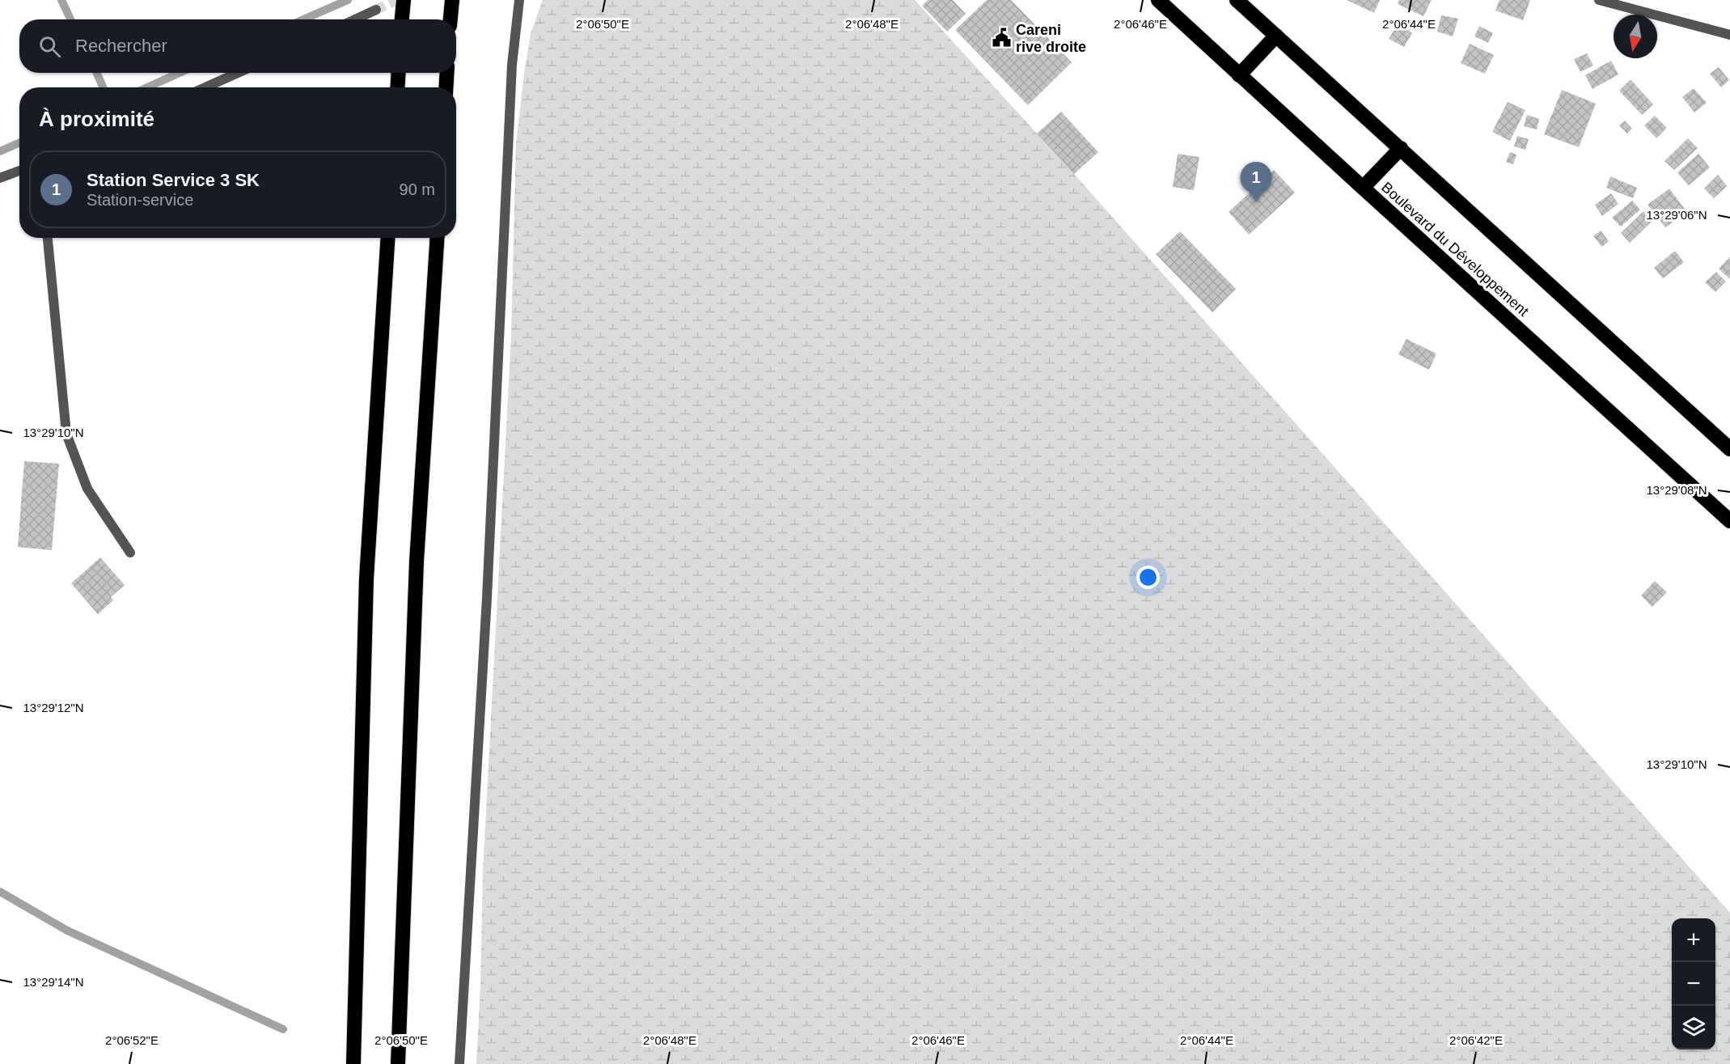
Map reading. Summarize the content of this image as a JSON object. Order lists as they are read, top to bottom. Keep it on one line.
{"streets":{"highway":["Boulevard du Développement"]},"places":{"public building":["Careni rive droite"]},"north":"bottom","page":{"search":"Rechercher","heading":"À proximité","list":[{"mark":"1","name":"Station Service 3 SK","note":"Station-service","value":"90 m"}],"pins":"1","map_buttons":["+","−"]},"coordinates":["2°06'50\"E","2°06'48\"E","2°06'46\"E","2°06'44\"E","13°29'06\"N","13°29'10\"N","13°29'08\"N","13°29'12\"N","13°29'14\"N","2°06'52\"E","2°06'42\"E"]}
